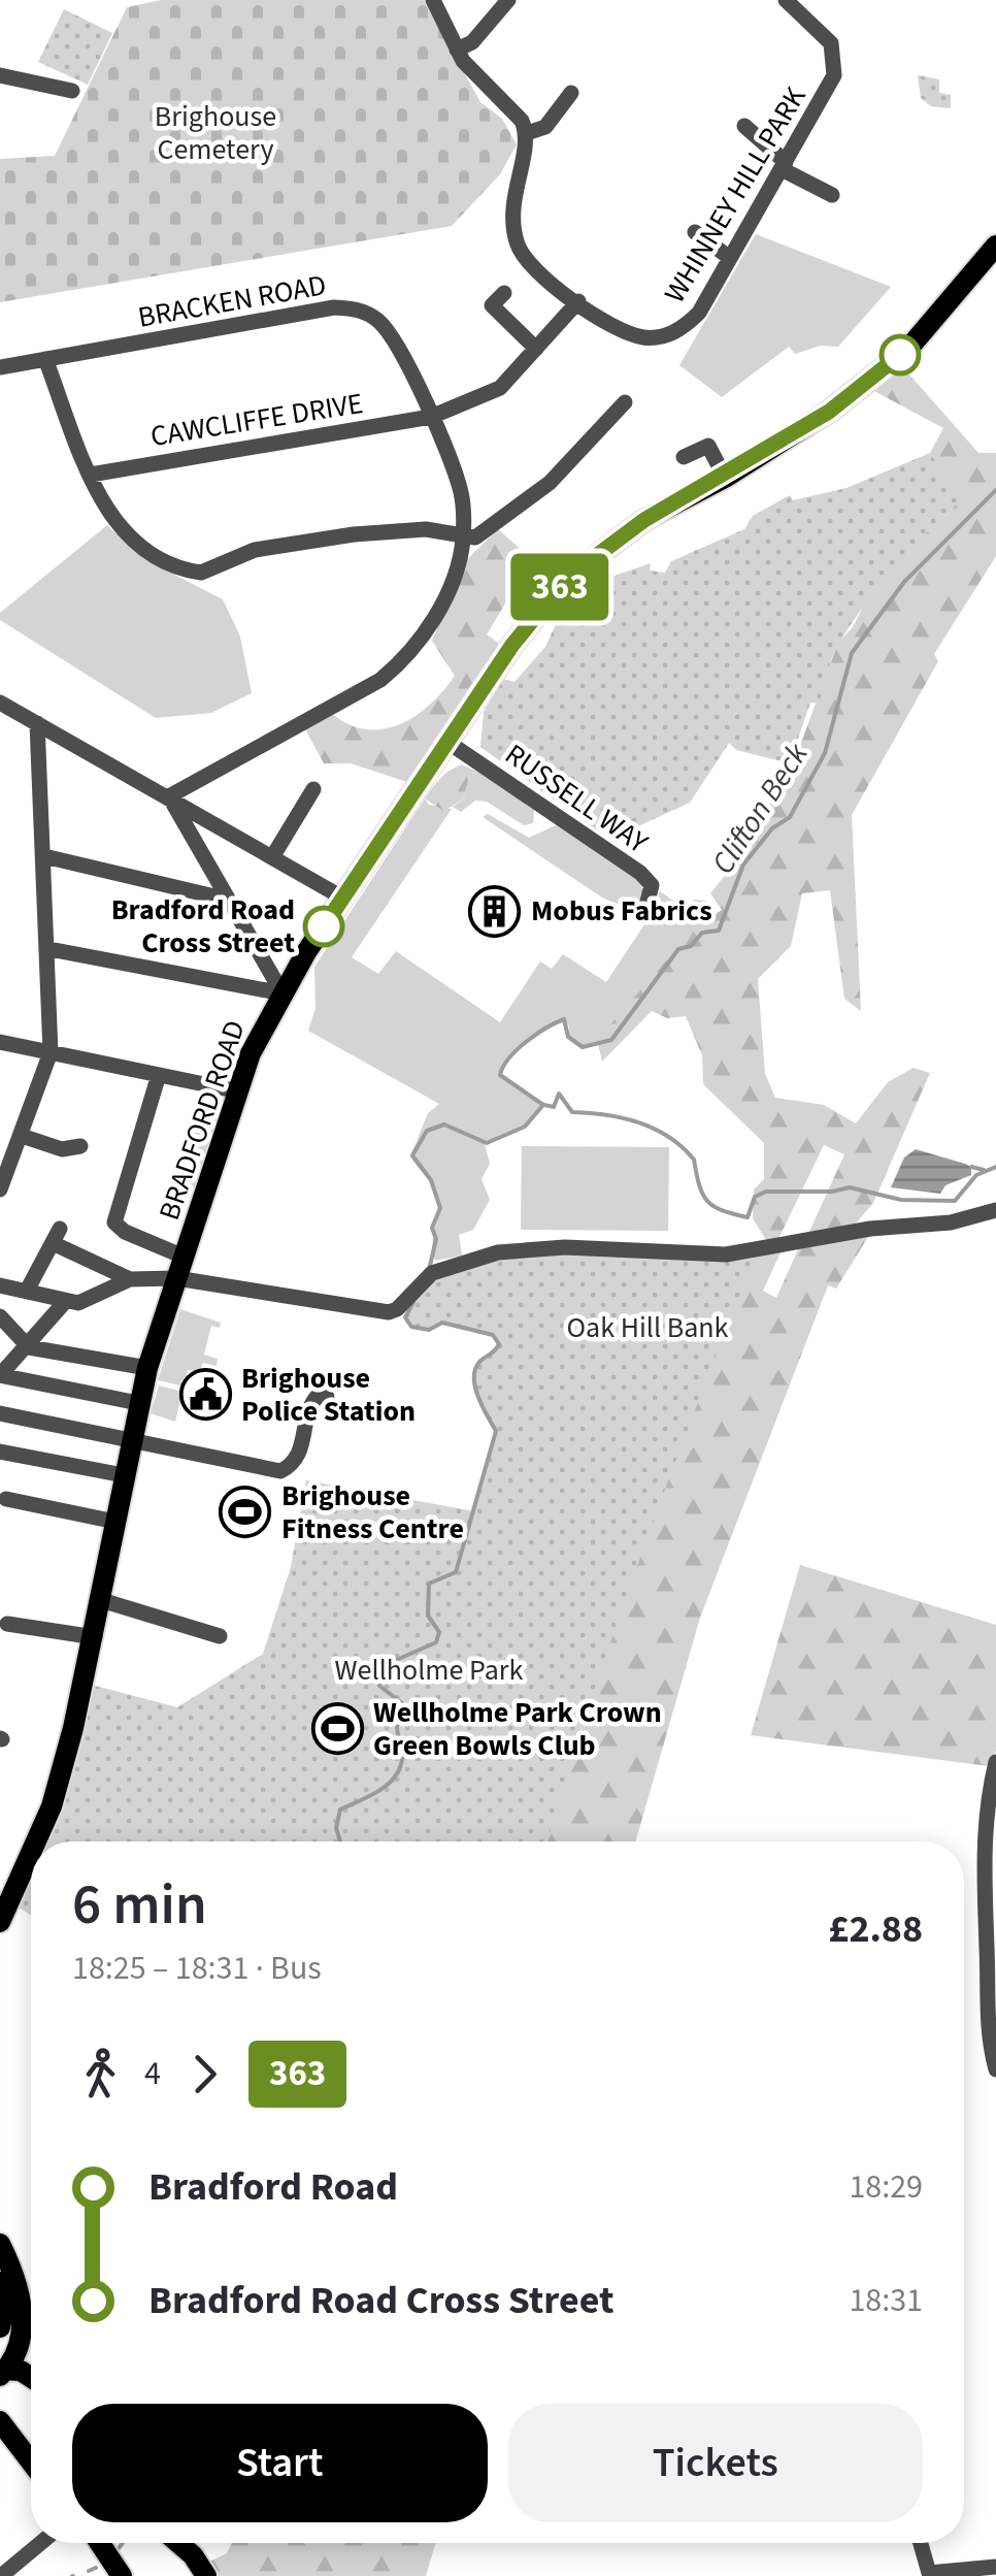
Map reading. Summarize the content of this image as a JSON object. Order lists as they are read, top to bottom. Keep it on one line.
{"streets":{"main road":["BRADFORD ROAD"],"street":["WHINNEY HILL PARK","BRACKEN ROAD","CAWCLIFFE DRIVE","RUSSELL WAY"]},"crossings":[["WHINNEY HILL PARK","CAWCLIFFE DRIVE"],["BRACKEN ROAD","CAWCLIFFE DRIVE"],["RUSSELL WAY","BRADFORD ROAD"]],"water":["Clifton Beck"],"parks":["Brighouse Cemetery","Oak Hill Bank","Wellholme Park"],"places":{"building":["Mobus Fabrics"],"other":["Bradford Road Cross Street"],"public building":["Brighouse Police Station"],"sports":["Brighouse Fitness Centre","Wellholme Park Crown Green Bowls Club"]},"lines":["bus line 363"],"page":{"on_map":"363","heading":["6 min","18:25 – 18:31 · Bus","£2.88"],"legs":["4","363"],"list":[{"name":"Bradford Road","value":"18:29"},{"name":"Bradford Road Cross Street","value":"18:31"}],"buttons":["Start","Tickets"]}}
